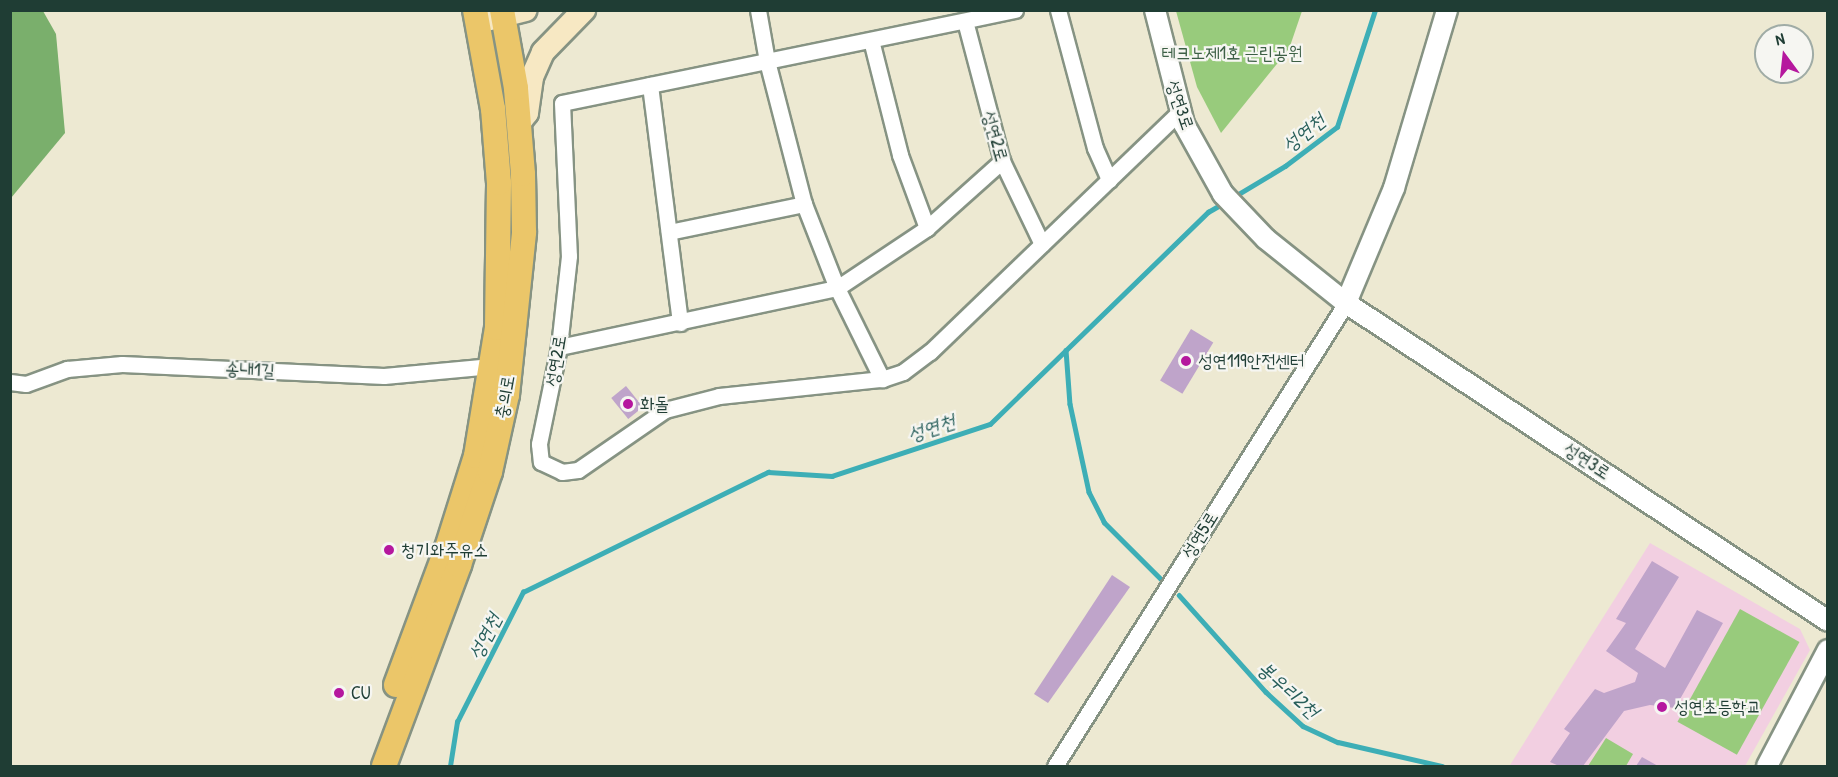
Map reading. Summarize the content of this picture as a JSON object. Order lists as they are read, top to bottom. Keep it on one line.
{"streets":{"main road":["충의로"],"street":["성연3로","성연2로","송내1길","성연5로"]},"crossings":[["성연3로","성연2로"],["성연3로","성연5로"],["송내1길","충의로"]],"water":["성연천","봉우리2천"],"parks":["테크노제1호 근린공원"],"places":["성연119안전센터","화돌","청기와주유소","CU","성연초등학교"],"north":"top"}
